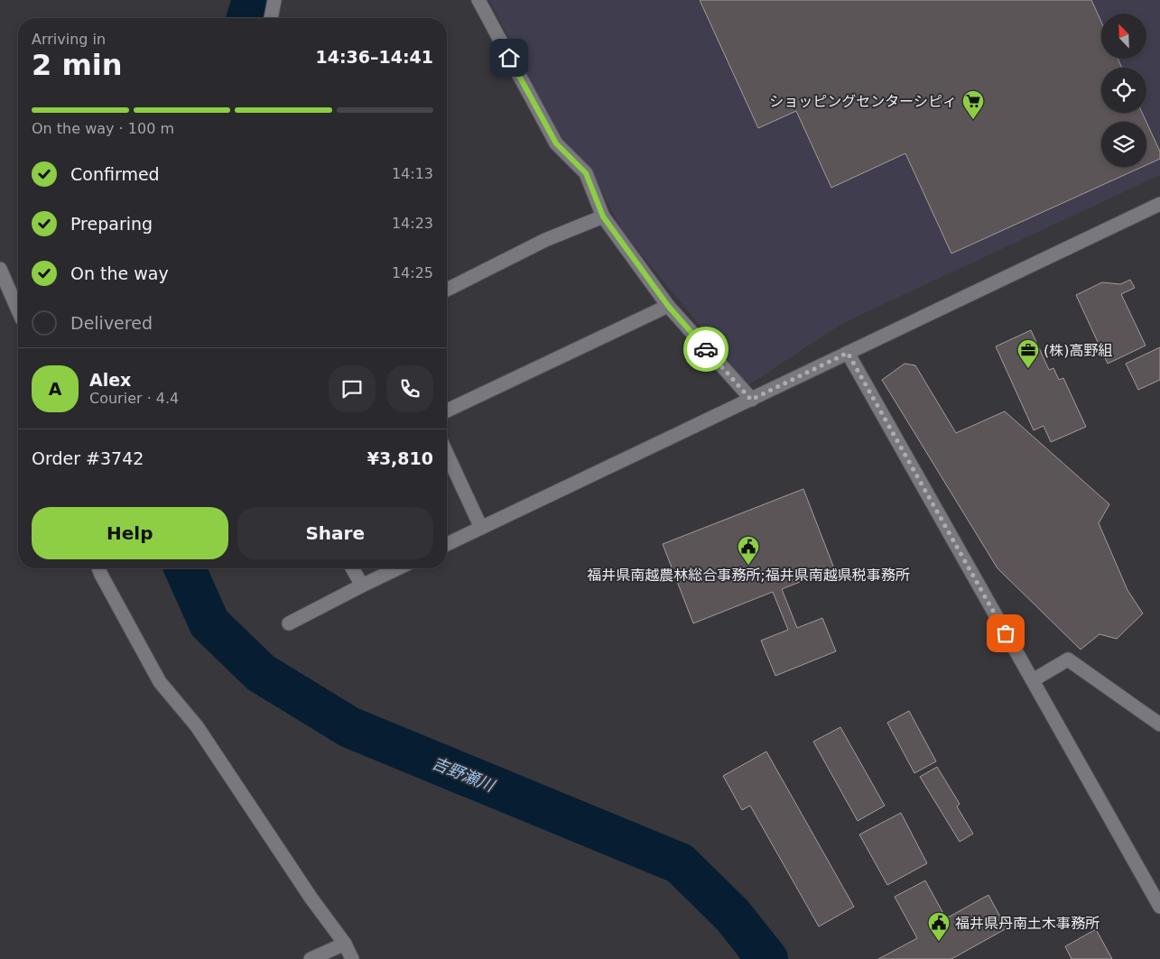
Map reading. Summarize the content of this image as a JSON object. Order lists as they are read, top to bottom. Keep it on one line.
{"water":["吉野瀬川"],"places":{"supermarket":["ショッピングセンターシピィ"],"office":["(株)高野組"],"public building":["福井県南越農林総合事務所;福井県南越県税事務所","福井県丹南土木事務所"]},"north":"top left","page":{"heading":["2 min","Arriving in","14:36–14:41"],"panel":["Alex","Courier · 4.4","Order #3742","¥3,810"],"bar":"On the way · 100 m","list":[["Confirmed","14:13"],["Preparing","14:23"],["On the way","14:25"],"Delivered"],"round":"A","buttons":["Help","Share"]}}
